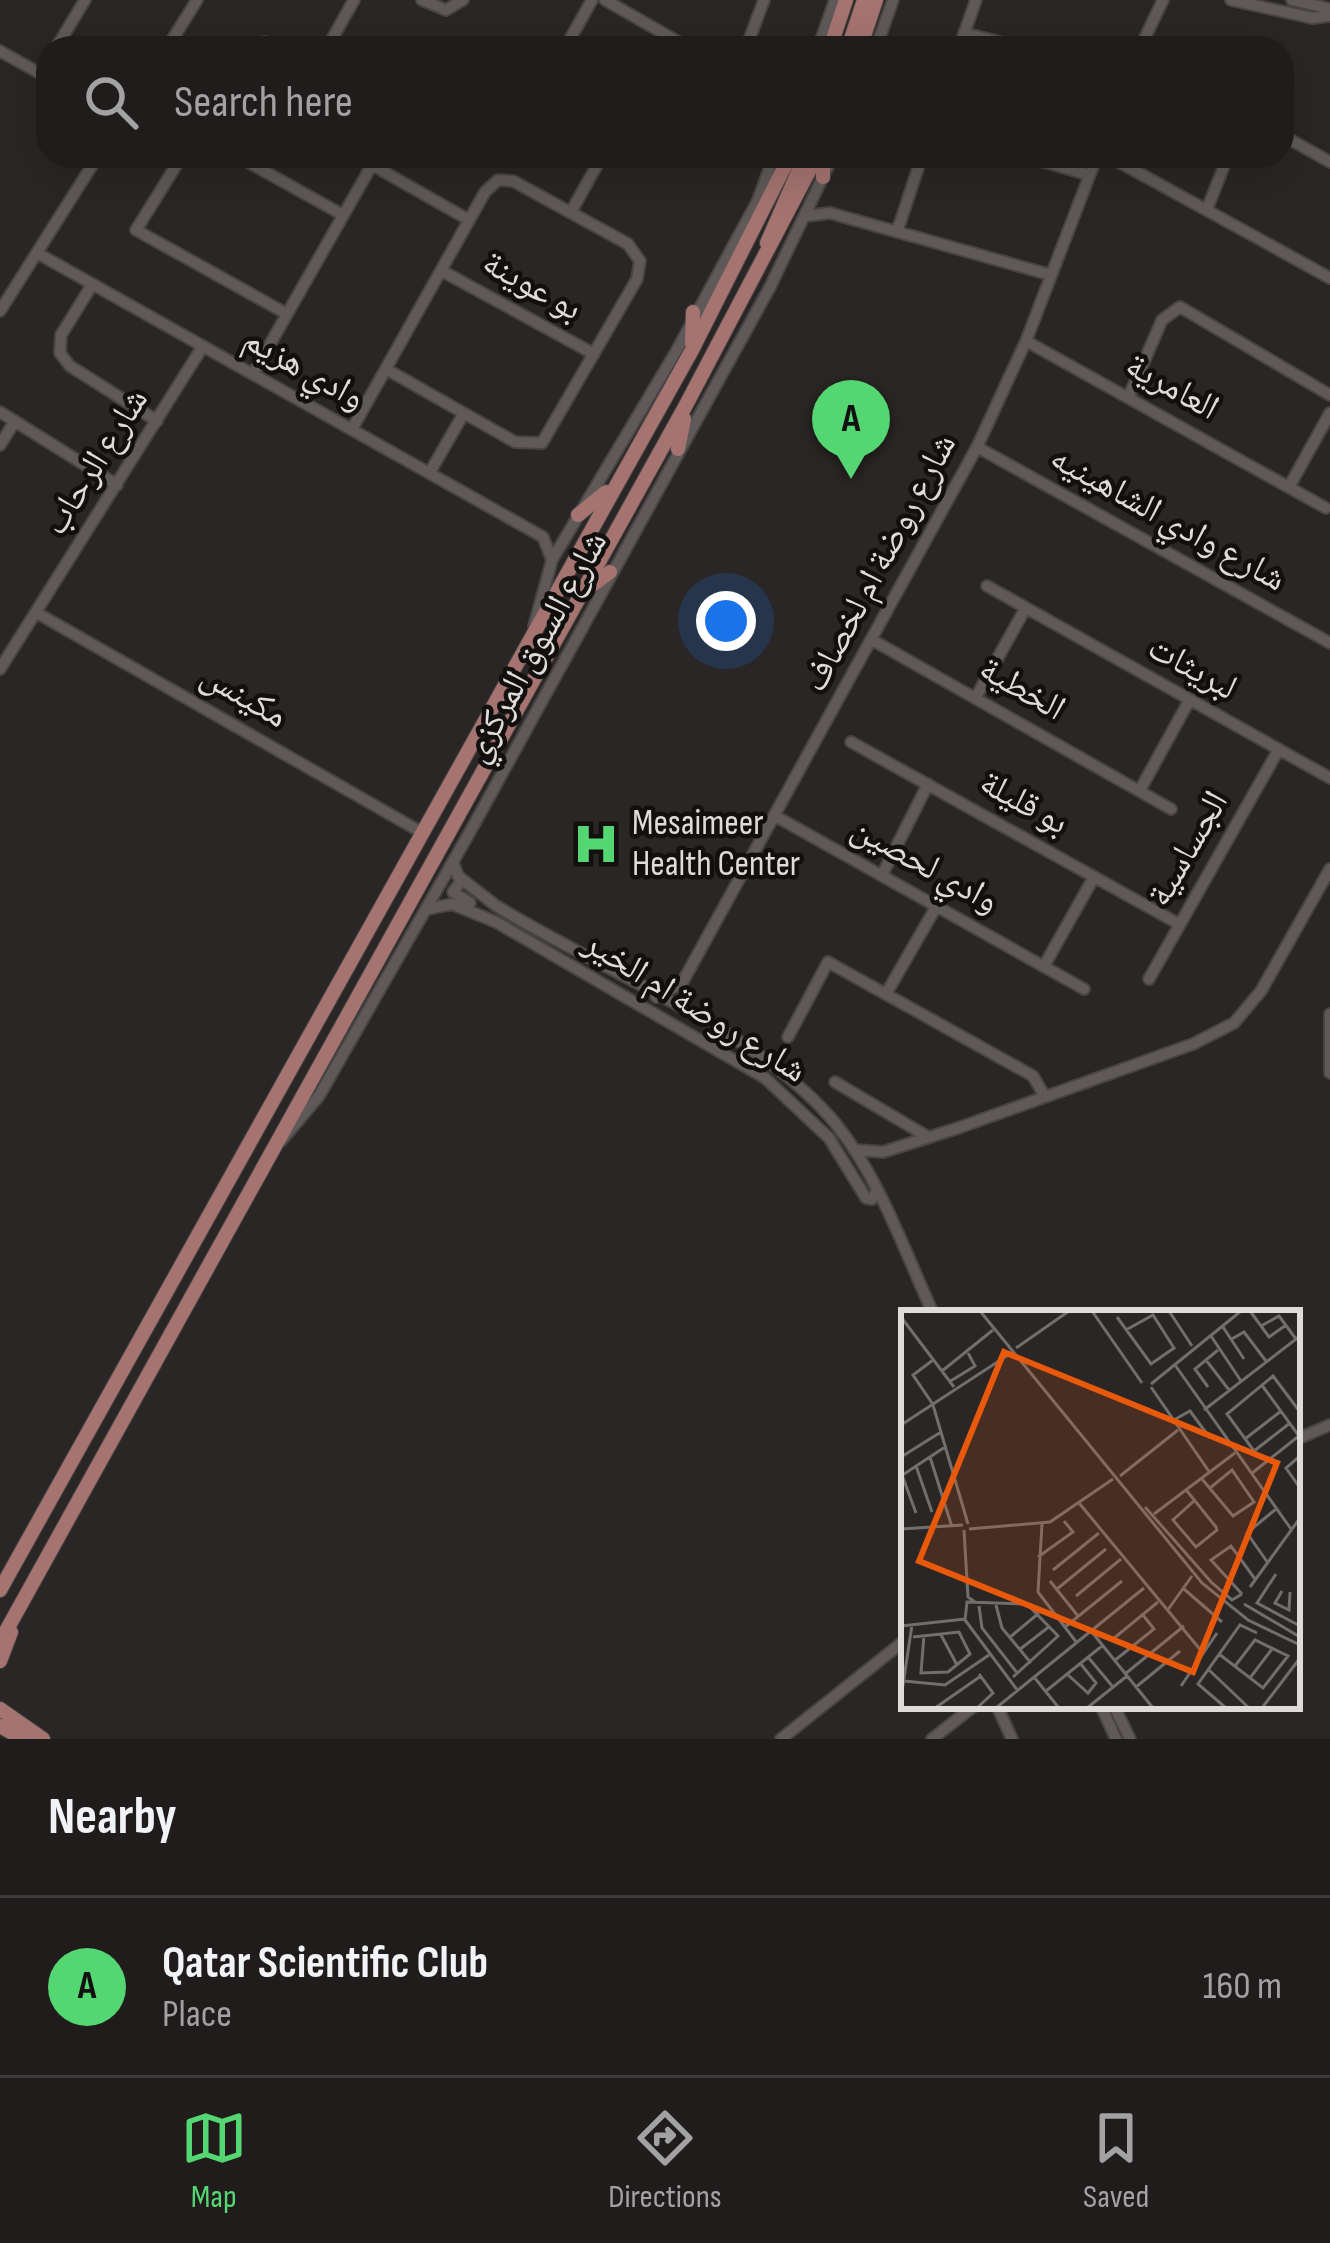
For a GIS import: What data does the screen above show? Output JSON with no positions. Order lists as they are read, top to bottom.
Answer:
{
  "streets": {
    "main road": ["شارع السوق المركزي"],
    "street": [
      "بو عوينة",
      "وادي هزيم",
      "العامرية",
      "شارع الرحاب",
      "شارع وادي الشاهينيه",
      "شارع روضة ام لخصاف",
      "لبريثات",
      "الخطية",
      "مكينس",
      "بو قليلة",
      "الجساسية",
      "وادي لحصين",
      "شارع روضة ام الخير"
    ]
  },
  "crossings": [
    ["وادي هزيم", "شارع الرحاب"],
    ["العامرية", "شارع روضة ام لخصاف"],
    ["شارع الرحاب", "مكينس"],
    ["شارع وادي الشاهينيه", "شارع روضة ام لخصاف"],
    ["شارع روضة ام لخصاف", "الخطية"],
    ["شارع روضة ام لخصاف", "وادي لحصين"],
    ["شارع السوق المركزي", "مكينس"],
    ["شارع السوق المركزي", "شارع روضة ام الخير"],
    ["لبريثات", "الجساسية"],
    ["بو قليلة", "الجساسية"],
    ["بو قليلة", "وادي لحصين"]
  ],
  "places": {
    "hospital": ["Mesaimeer Health Center"]
  },
  "page": {
    "search": "Search here",
    "pins": "A",
    "heading": "Nearby",
    "list": [
      {
        "mark": "A",
        "name": "Qatar Scientific Club",
        "note": "Place",
        "value": "160 m"
      }
    ],
    "nav": ["Map", "Directions", "Saved"]
  }
}
